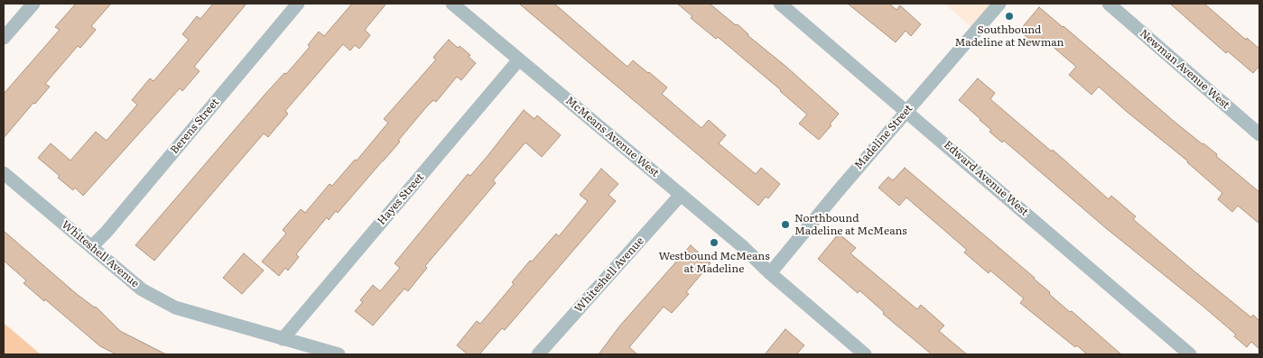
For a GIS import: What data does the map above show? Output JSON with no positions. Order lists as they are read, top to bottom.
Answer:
{
  "streets": {
    "street": [
      "Newman Avenue West",
      "Berens Street",
      "McMeans Avenue West",
      "Madeline Street",
      "Edward Avenue West",
      "Hayes Street",
      "Whiteshell Avenue"
    ]
  },
  "crossings": [
    ["Berens Street", "Whiteshell Avenue"],
    ["McMeans Avenue West", "Madeline Street"],
    ["McMeans Avenue West", "Hayes Street"],
    ["McMeans Avenue West", "Whiteshell Avenue"],
    ["Madeline Street", "Edward Avenue West"],
    ["Hayes Street", "Whiteshell Avenue"]
  ],
  "places": ["Southbound Madeline at Newman", "Northbound Madeline at McMeans", "Westbound McMeans at Madeline"]
}
